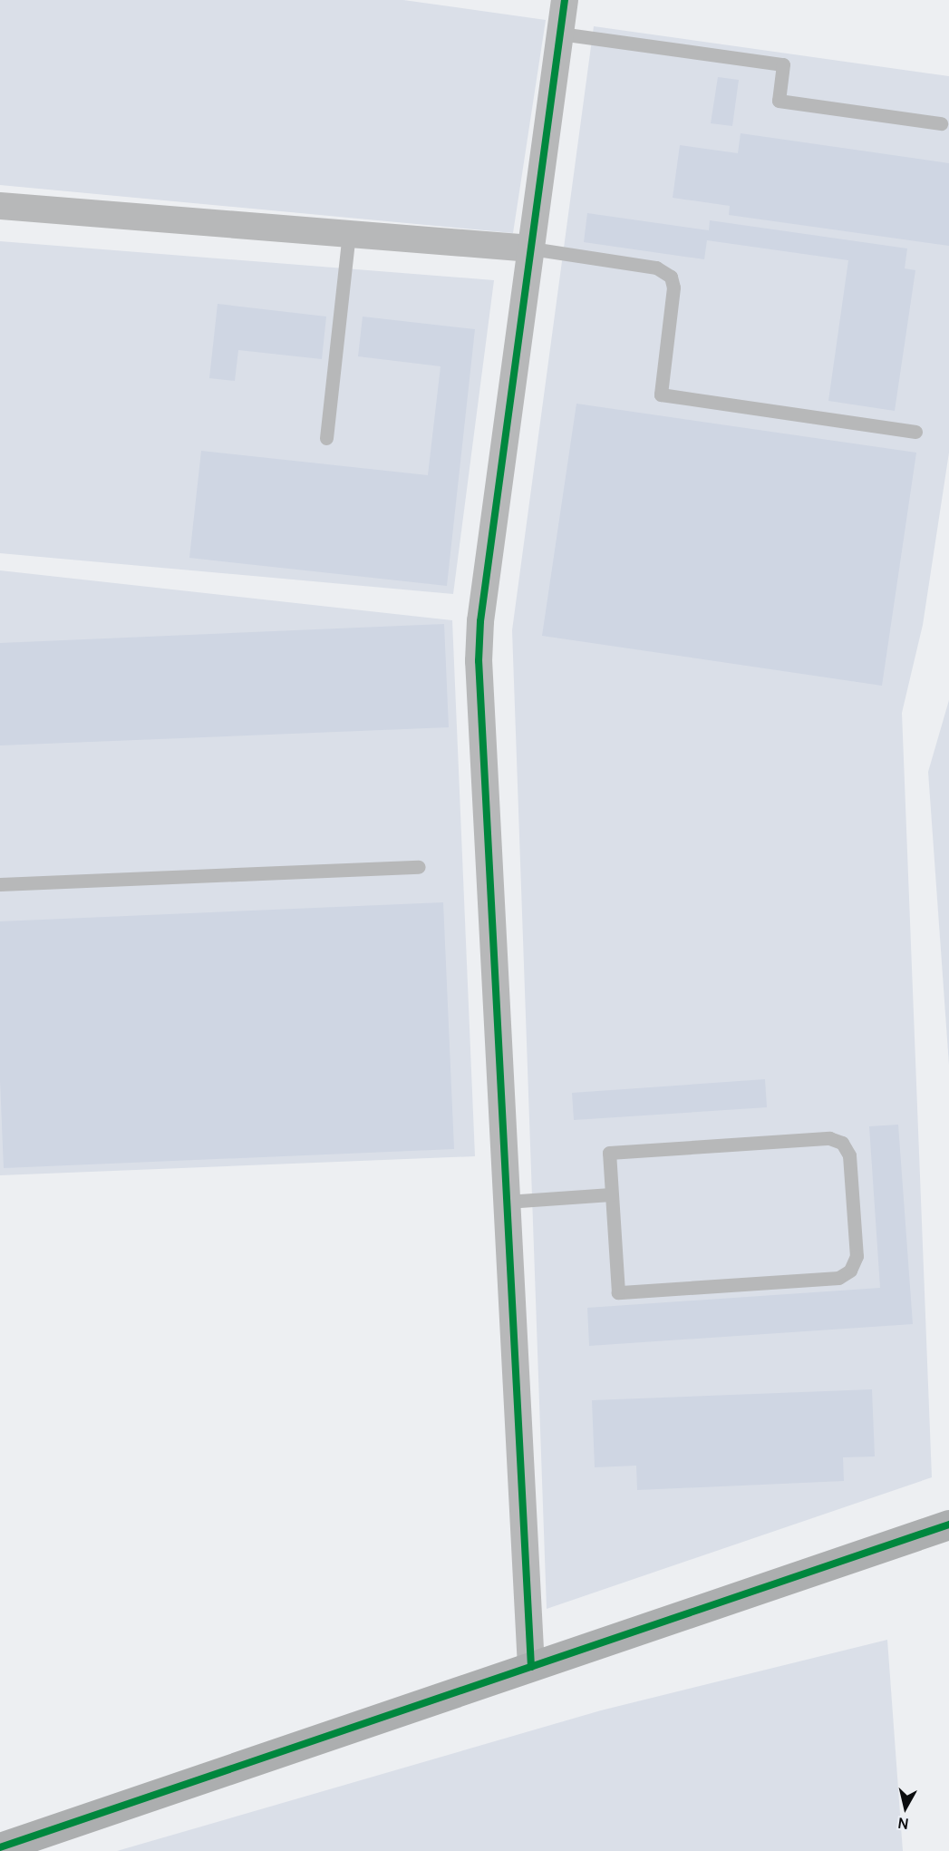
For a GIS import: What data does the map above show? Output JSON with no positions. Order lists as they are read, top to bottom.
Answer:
{
  "north": "bottom"
}
